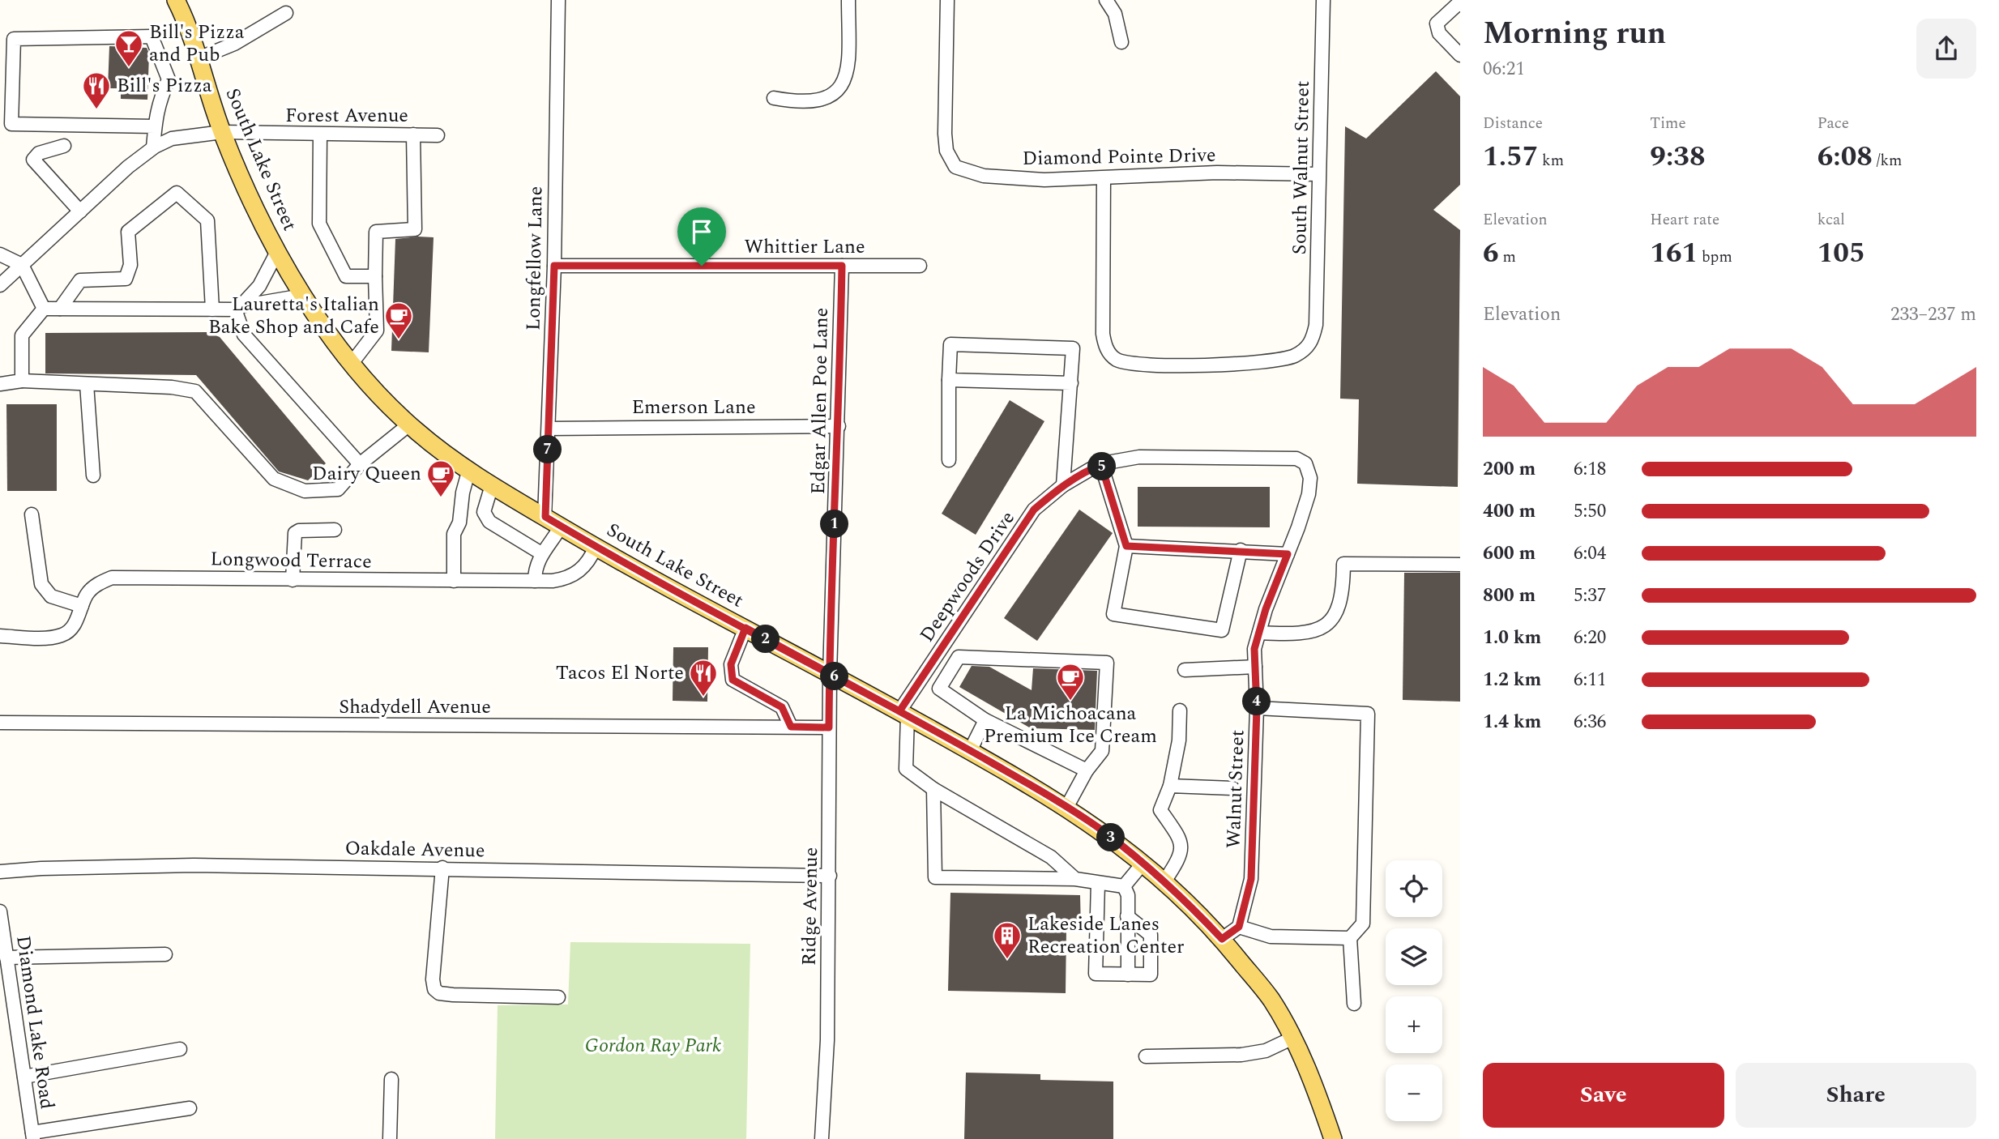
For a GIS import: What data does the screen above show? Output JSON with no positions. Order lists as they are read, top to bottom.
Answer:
{
  "streets": {
    "main road": ["South Lake Street"],
    "street": [
      "Forest Avenue",
      "Diamond Pointe Drive",
      "South Walnut Street",
      "Whittier Lane",
      "Longfellow Lane",
      "Edgar Allen Poe Lane",
      "Emerson Lane",
      "Longwood Terrace",
      "Deepwoods Drive",
      "Shadydell Avenue",
      "Walnut Street",
      "Oakdale Avenue",
      "Ridge Avenue",
      "Diamond Lake Road"
    ]
  },
  "crossings": [
    ["Forest Avenue", "South Lake Street"],
    ["Diamond Pointe Drive", "South Walnut Street"],
    ["South Lake Street", "Longfellow Lane"],
    ["South Lake Street", "Edgar Allen Poe Lane"],
    ["South Lake Street", "Longwood Terrace"],
    ["South Lake Street", "Deepwoods Drive"],
    ["South Lake Street", "Ridge Avenue"],
    ["Whittier Lane", "Longfellow Lane"],
    ["Whittier Lane", "Edgar Allen Poe Lane"],
    ["Longfellow Lane", "Emerson Lane"],
    ["Edgar Allen Poe Lane", "Emerson Lane"],
    ["Edgar Allen Poe Lane", "Ridge Avenue"],
    ["Deepwoods Drive", "Walnut Street"],
    ["Shadydell Avenue", "Ridge Avenue"],
    ["Oakdale Avenue", "Ridge Avenue"]
  ],
  "parks": ["Gordon Ray Park"],
  "places": {
    "bar": ["Bill's Pizza and Pub"],
    "restaurant": ["Bill's Pizza", "Tacos El Norte"],
    "cafe": ["Lauretta's Italian Bake Shop and Cafe", "Dairy Queen", "La Michoacana Premium Ice Cream"],
    "building": ["Lakeside Lanes Recreation Center"]
  },
  "page": {
    "heading": ["Morning run", "06:21"],
    "stats": [
      ["Distance", "1.57 km"],
      ["Time", "9:38"],
      ["Pace", "6:08 /km"],
      ["Elevation", "6 m"],
      ["Heart rate", "161 bpm"],
      ["kcal", "105"]
    ],
    "chart": ["Elevation", "233–237 m"],
    "pins": [
      "7",
      "5",
      "1",
      "2",
      "6",
      "4",
      "3"
    ],
    "list": [
      {
        "name": "200 m",
        "note": "6:18"
      },
      {
        "name": "400 m",
        "note": "5:50"
      },
      {
        "name": "600 m",
        "note": "6:04"
      },
      {
        "name": "800 m",
        "note": "5:37"
      },
      {
        "name": "1.0 km",
        "note": "6:20"
      },
      {
        "name": "1.2 km",
        "note": "6:11"
      },
      {
        "name": "1.4 km",
        "note": "6:36"
      }
    ],
    "map_buttons": ["+", "−"],
    "buttons": ["Save", "Share"]
  }
}
